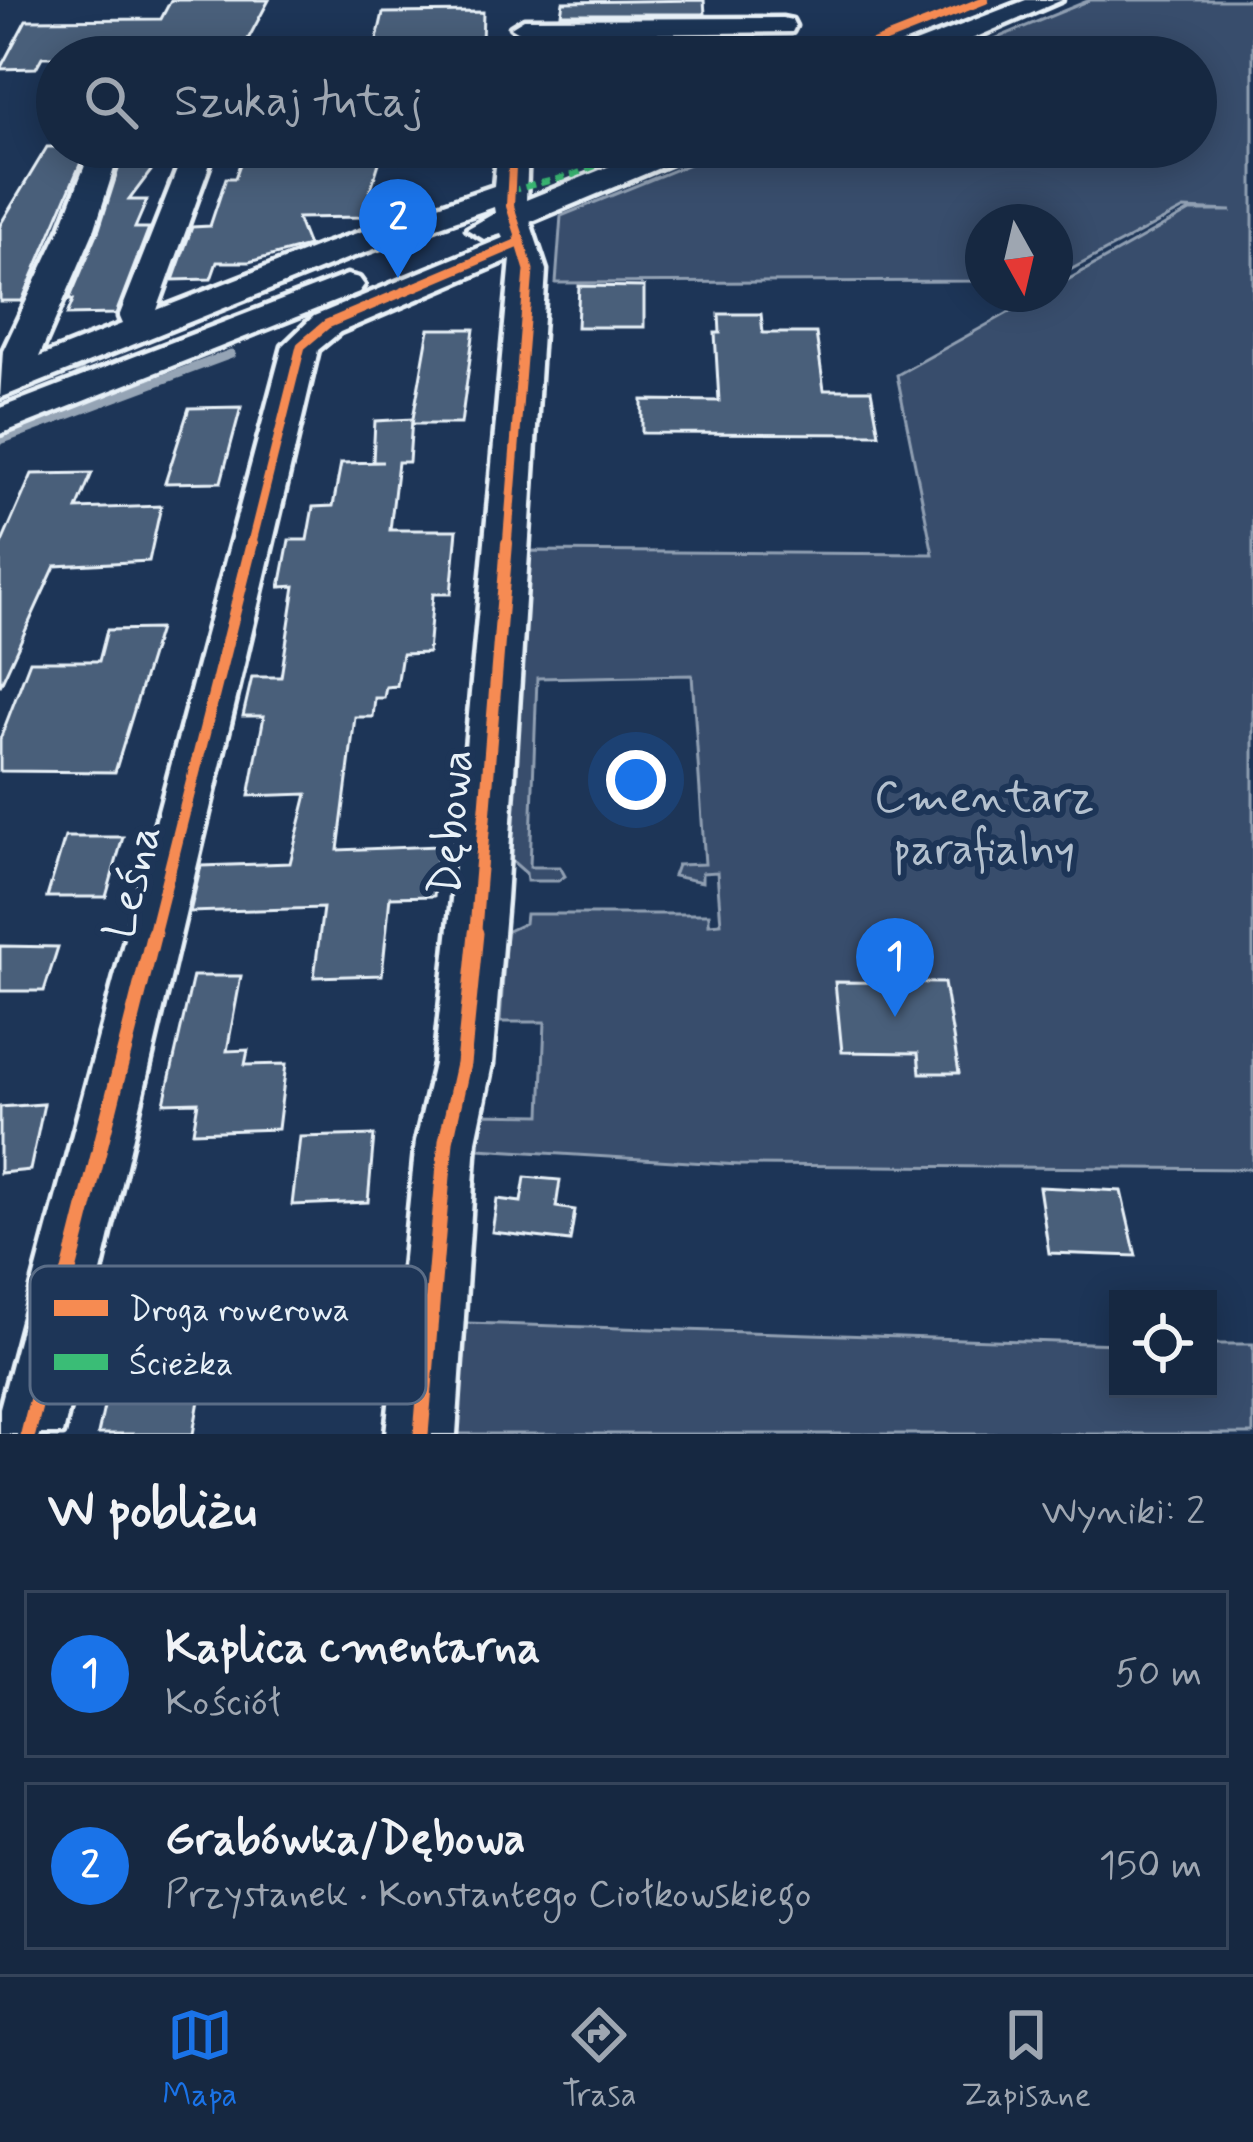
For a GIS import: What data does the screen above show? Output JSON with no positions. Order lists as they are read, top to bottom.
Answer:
{
  "streets": {
    "street": ["Dębowa", "Leśna"]
  },
  "crossings": [
    ["Dębowa", "Leśna"]
  ],
  "parks": ["Cmentarz parafialny"],
  "legend": ["Droga rowerowa", "Ścieżka"],
  "north": "bottom",
  "page": {
    "search": "Szukaj tutaj",
    "pins": ["2", "1"],
    "heading": ["W pobliżu", "Wyniki: 2"],
    "list": [
      {
        "mark": "1",
        "name": "Kaplica cmentarna",
        "note": "Kościół",
        "value": "50 m"
      },
      {
        "mark": "2",
        "name": "Grabówka/Dębowa",
        "note": "Przystanek · Konstantego Ciołkowskiego",
        "value": "150 m"
      }
    ],
    "nav": ["Mapa", "Trasa", "Zapisane"]
  }
}
